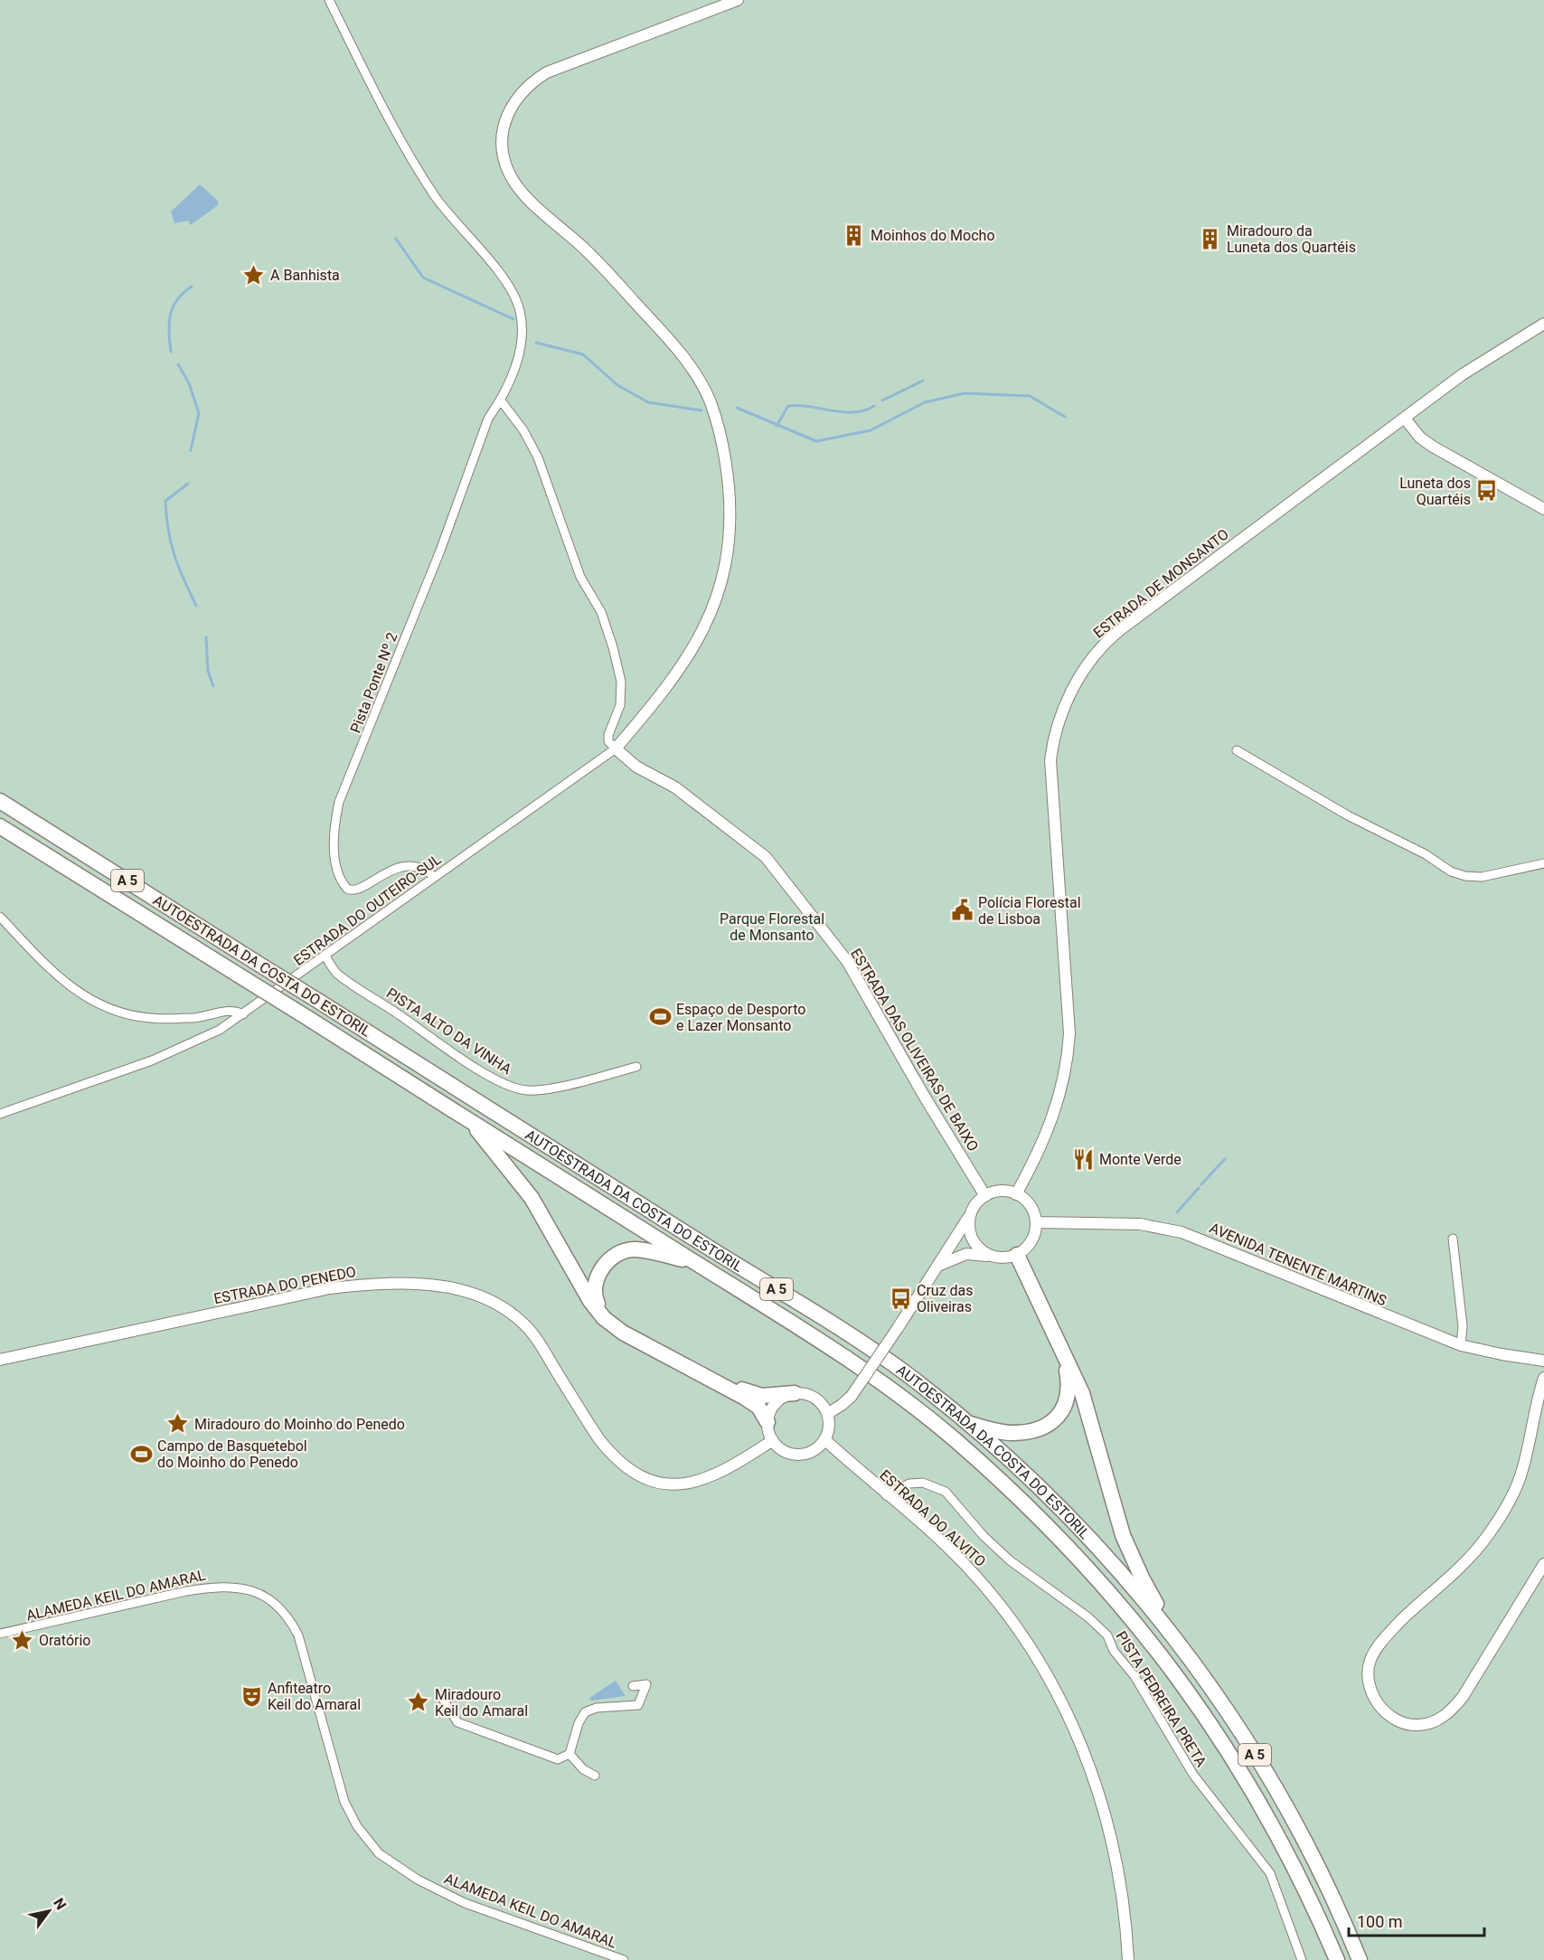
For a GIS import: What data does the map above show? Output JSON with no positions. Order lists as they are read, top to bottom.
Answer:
{
  "streets": {
    "highway": ["A 5", "AUTOESTRADA DA COSTA DO ESTORIL"],
    "street": [
      "ESTRADA DE MONSANTO",
      "Pista Ponte Nº 2",
      "ESTRADA DO OUTEIRO-SUL",
      "PISTA ALTO DA VINHA",
      "ESTRADA DAS OLIVEIRAS DE BAIXO",
      "AVENIDA TENENTE MARTINS",
      "ESTRADA DO PENEDO",
      "ESTRADA DO ALVITO",
      "ALAMEDA KEIL DO AMARAL",
      "PISTA PEDREIRA PRETA"
    ]
  },
  "crossings": [
    ["ESTRADA DE MONSANTO", "ESTRADA DAS OLIVEIRAS DE BAIXO"],
    ["ESTRADA DE MONSANTO", "AVENIDA TENENTE MARTINS"],
    ["Pista Ponte Nº 2", "ESTRADA DO OUTEIRO-SUL"],
    ["ESTRADA DO OUTEIRO-SUL", "PISTA ALTO DA VINHA"],
    ["ESTRADA DO OUTEIRO-SUL", "ESTRADA DAS OLIVEIRAS DE BAIXO"],
    ["ESTRADA DAS OLIVEIRAS DE BAIXO", "AVENIDA TENENTE MARTINS"],
    ["ESTRADA DO PENEDO", "ESTRADA DO ALVITO"],
    ["ESTRADA DO ALVITO", "PISTA PEDREIRA PRETA"]
  ],
  "parks": ["Parque Florestal de Monsanto"],
  "places": {
    "building": ["Moinhos do Mocho", "Miradouro da Luneta dos Quartéis"],
    "place": [
      "A Banhista",
      "Miradouro do Moinho do Penedo",
      "Oratório",
      "Miradouro Keil do Amaral"
    ],
    "bus stop": ["Luneta dos Quartéis", "Cruz das Oliveiras"],
    "public building": ["Polícia Florestal de Lisboa"],
    "sports": ["Espaço de Desporto e Lazer Monsanto", "Campo de Basquetebol do Moinho do Penedo"],
    "restaurant": ["Monte Verde"],
    "theatre": ["Anfiteatro Keil do Amaral"]
  },
  "scale_bar": "100 m",
  "north": "top right"
}
